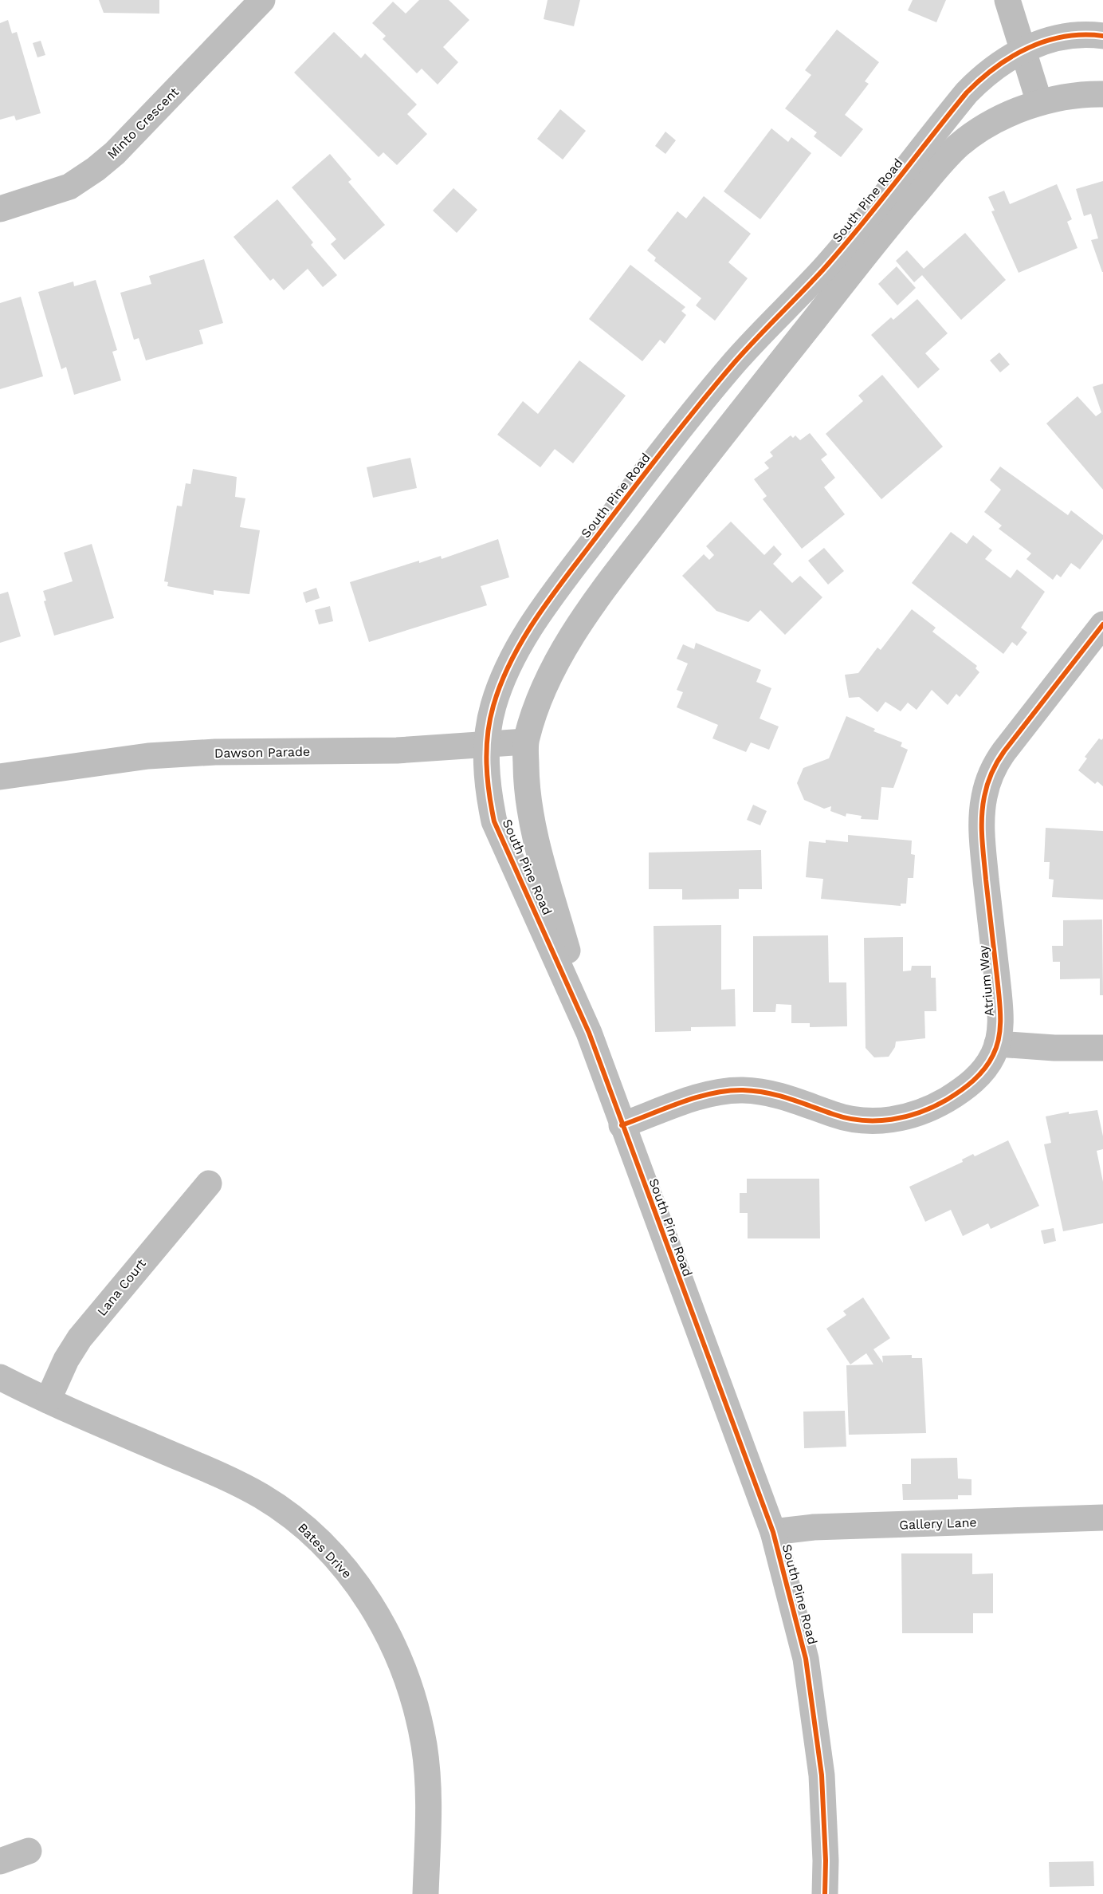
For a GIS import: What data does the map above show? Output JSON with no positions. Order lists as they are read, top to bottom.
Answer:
{
  "streets": {
    "street": [
      "Minto Crescent",
      "South Pine Road",
      "Dawson Parade",
      "Atrium Way",
      "Lana Court",
      "Gallery Lane",
      "Bates Drive"
    ]
  },
  "crossings": [
    ["South Pine Road", "Dawson Parade"],
    ["South Pine Road", "Atrium Way"],
    ["South Pine Road", "Gallery Lane"],
    ["Lana Court", "Bates Drive"]
  ]
}
